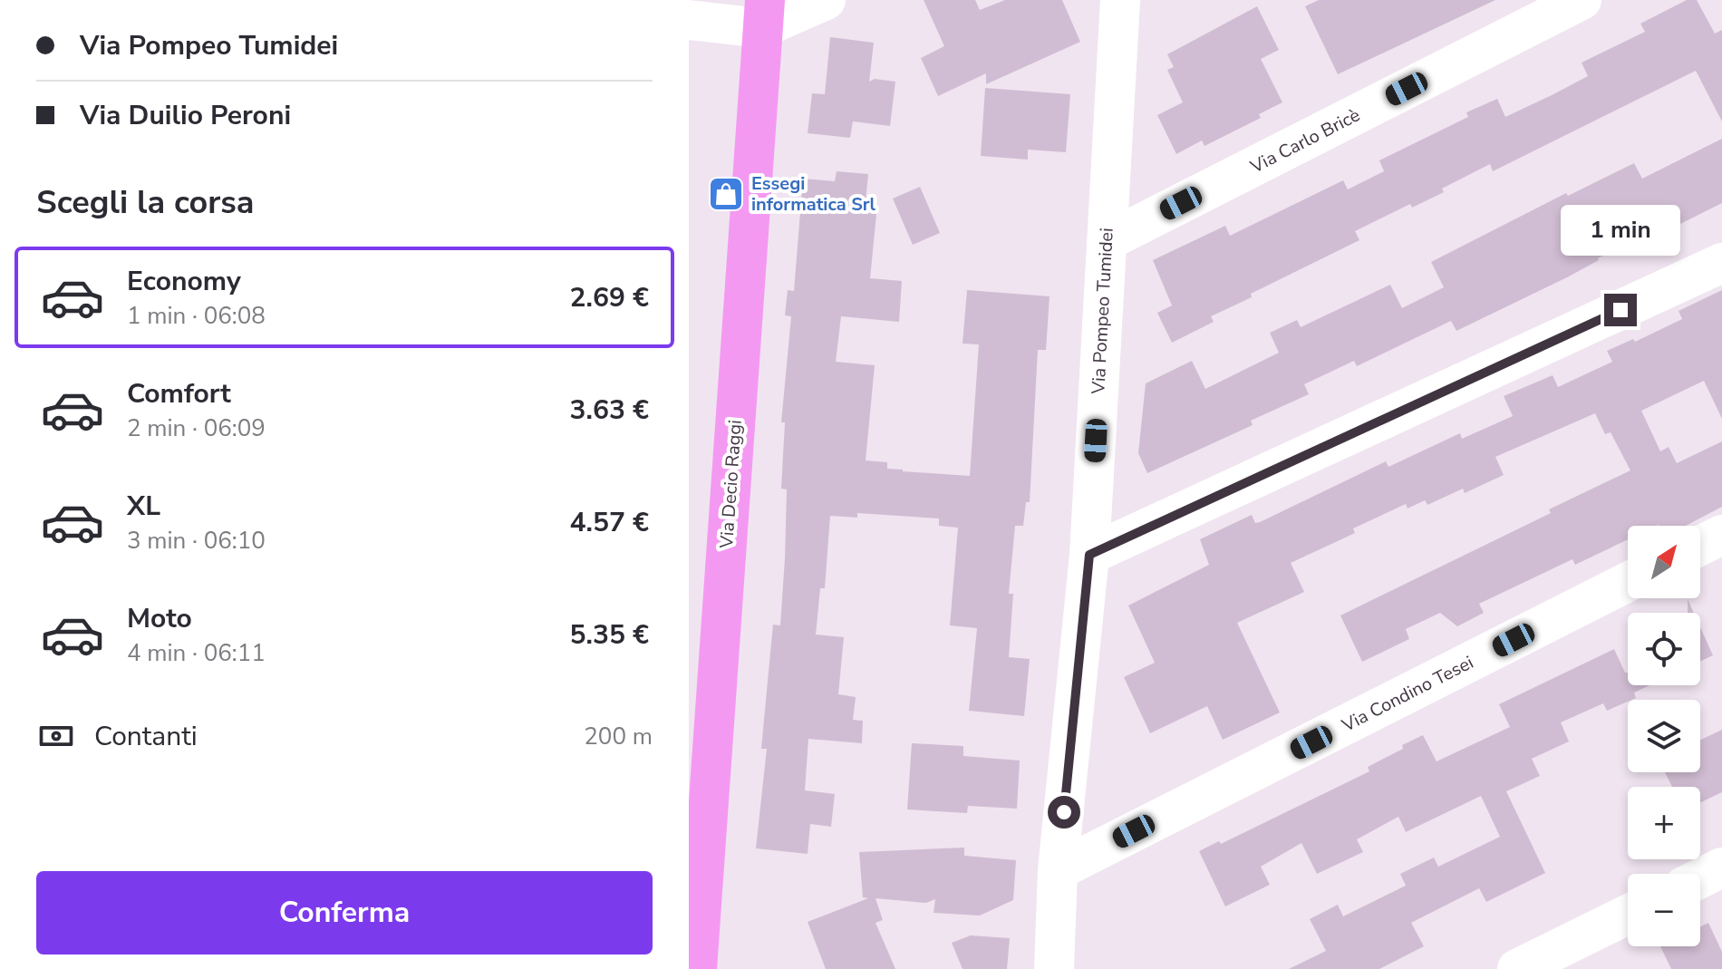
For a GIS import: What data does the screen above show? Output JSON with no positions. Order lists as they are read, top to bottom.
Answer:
{
  "streets": {
    "main road": ["Via Decio Raggi"],
    "street": ["Via Carlo Bricè", "Via Pompeo Tumidei", "Via Condino Tesei"]
  },
  "crossings": [
    ["Via Carlo Bricè", "Via Pompeo Tumidei"],
    ["Via Pompeo Tumidei", "Via Condino Tesei"]
  ],
  "places": {
    "shop": ["Essegi informatica Srl"]
  },
  "north": "top right",
  "page": {
    "banner": ["Via Pompeo Tumidei", "Via Duilio Peroni"],
    "heading": "Scegli la corsa",
    "bubble": "1 min",
    "list": [
      {
        "name": "Economy",
        "note": "1 min · 06:08",
        "value": "2.69 €"
      },
      {
        "name": "Comfort",
        "note": "2 min · 06:09",
        "value": "3.63 €"
      },
      {
        "name": "XL",
        "note": "3 min · 06:10",
        "value": "4.57 €"
      },
      {
        "name": "Moto",
        "note": "4 min · 06:11",
        "value": "5.35 €"
      }
    ],
    "map_buttons": ["+", "−"],
    "pay": ["Contanti", "200 m"],
    "buttons": "Conferma"
  }
}
